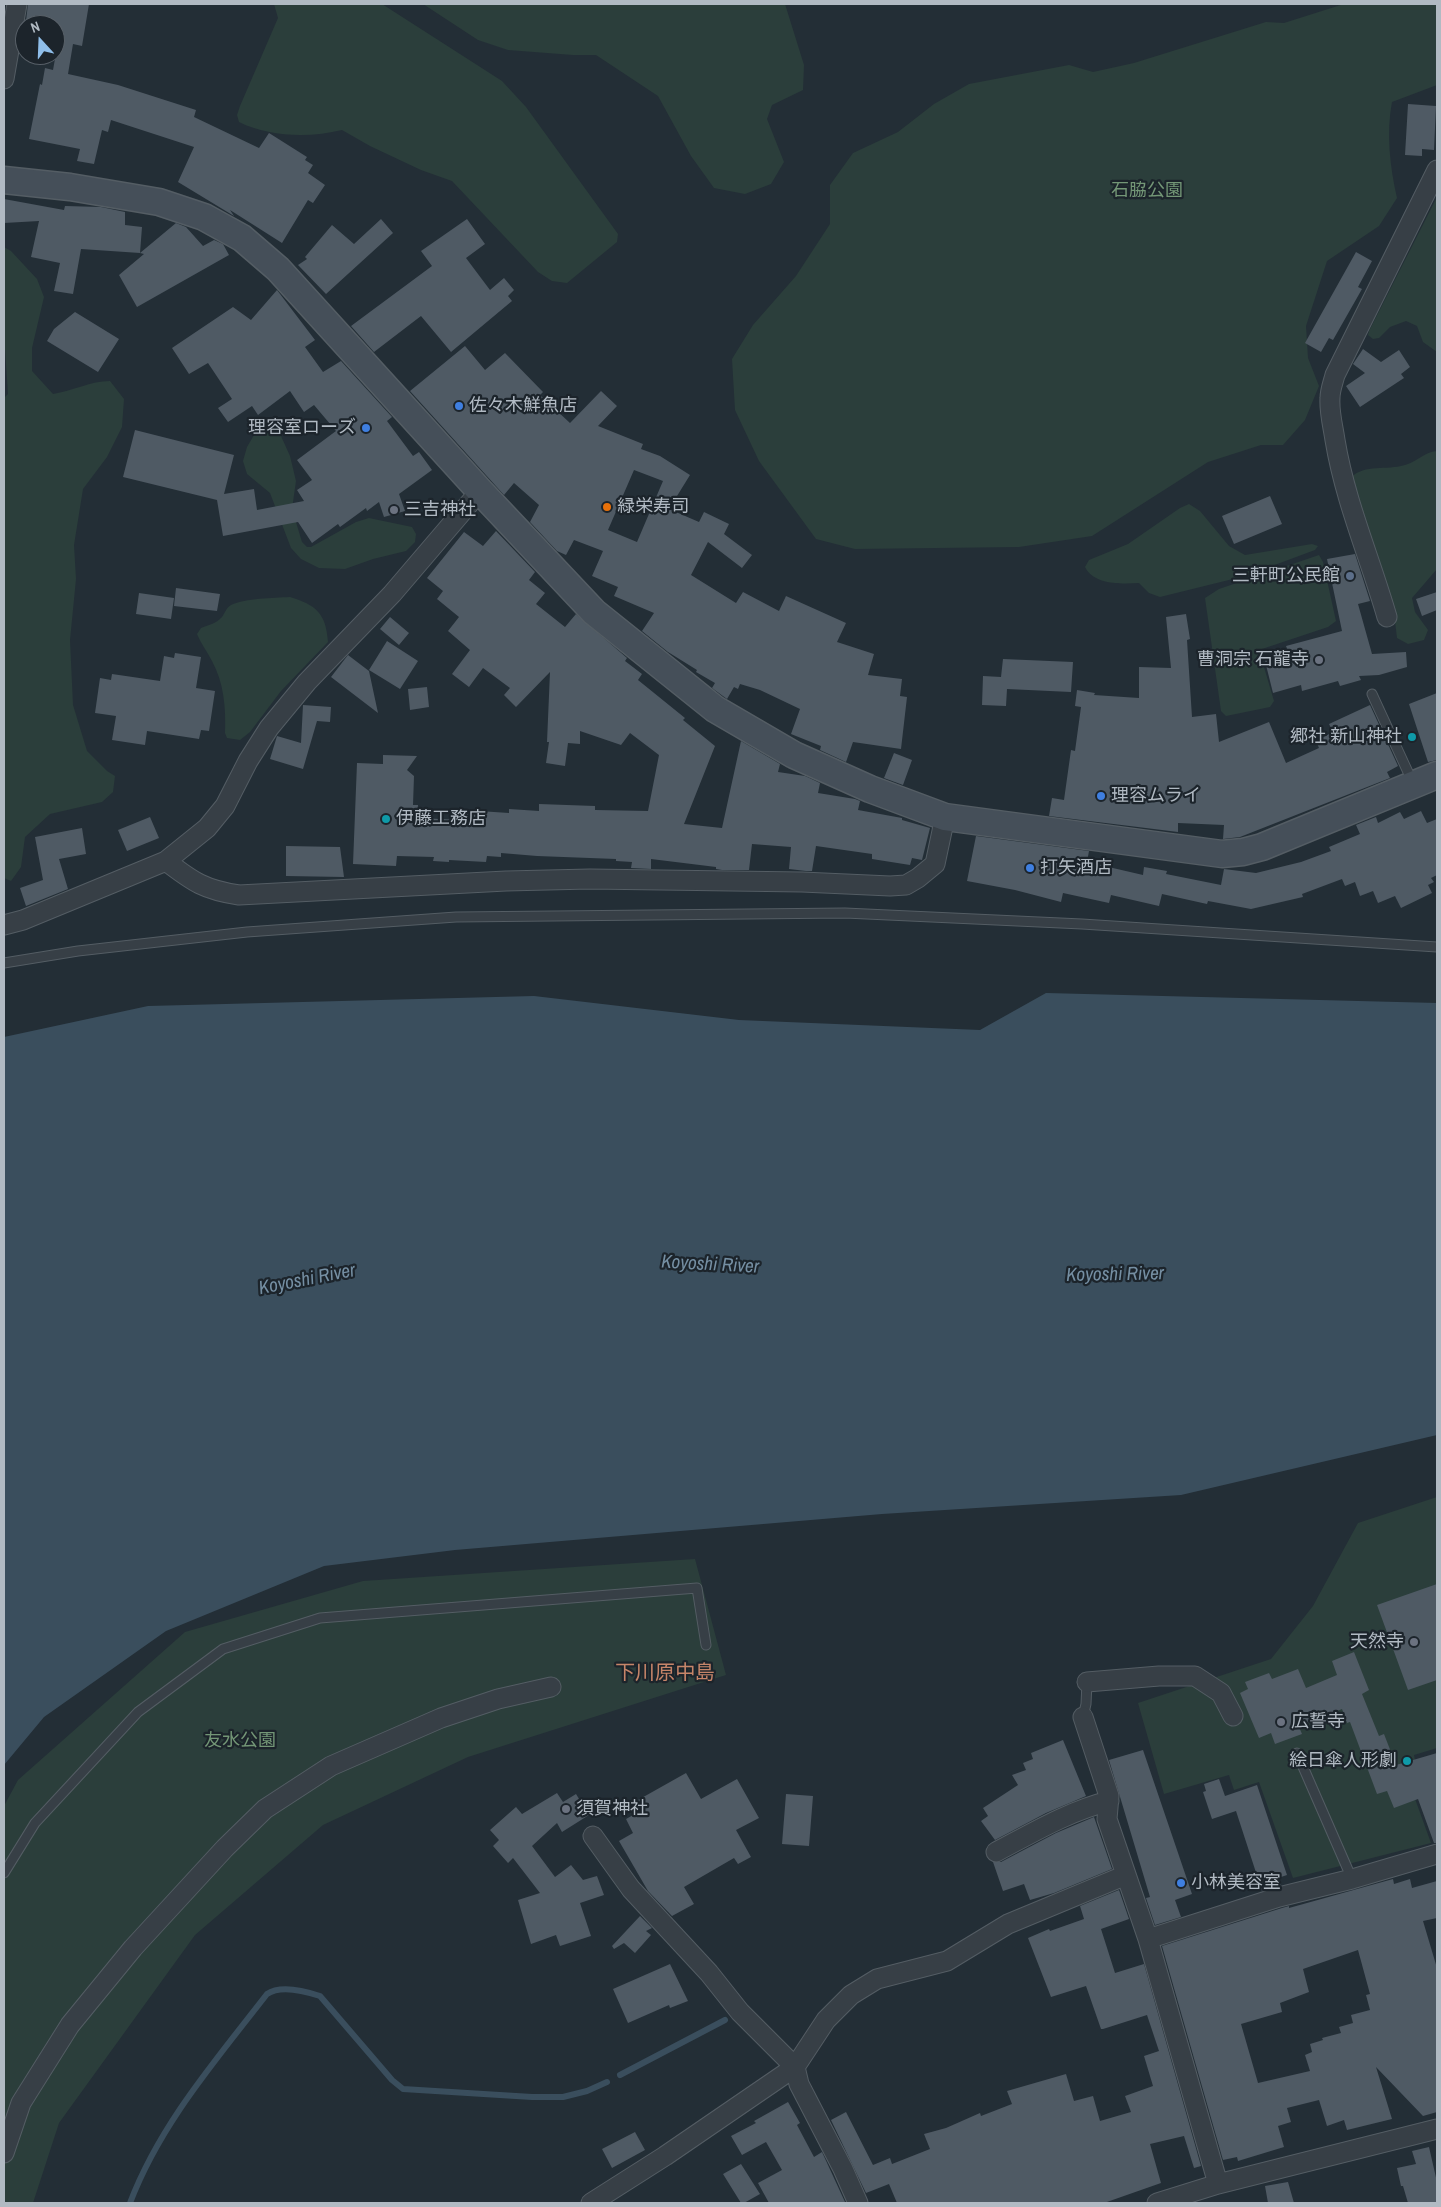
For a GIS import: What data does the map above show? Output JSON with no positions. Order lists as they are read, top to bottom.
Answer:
{
  "districts": ["下川原中島"],
  "water": ["Koyoshi River"],
  "parks": ["石脇公園", "友水公園"],
  "places": [
    "佐々木鮮魚店",
    "理容室ローズ",
    "緑栄寿司",
    "三吉神社",
    "三軒町公民館",
    "曹洞宗 石龍寺",
    "郷社 新山神社",
    "理容ムライ",
    "伊藤工務店",
    "打矢酒店",
    "天然寺",
    "広誓寺",
    "絵日傘人形劇",
    "須賀神社",
    "小林美容室"
  ],
  "north": "top"
}
